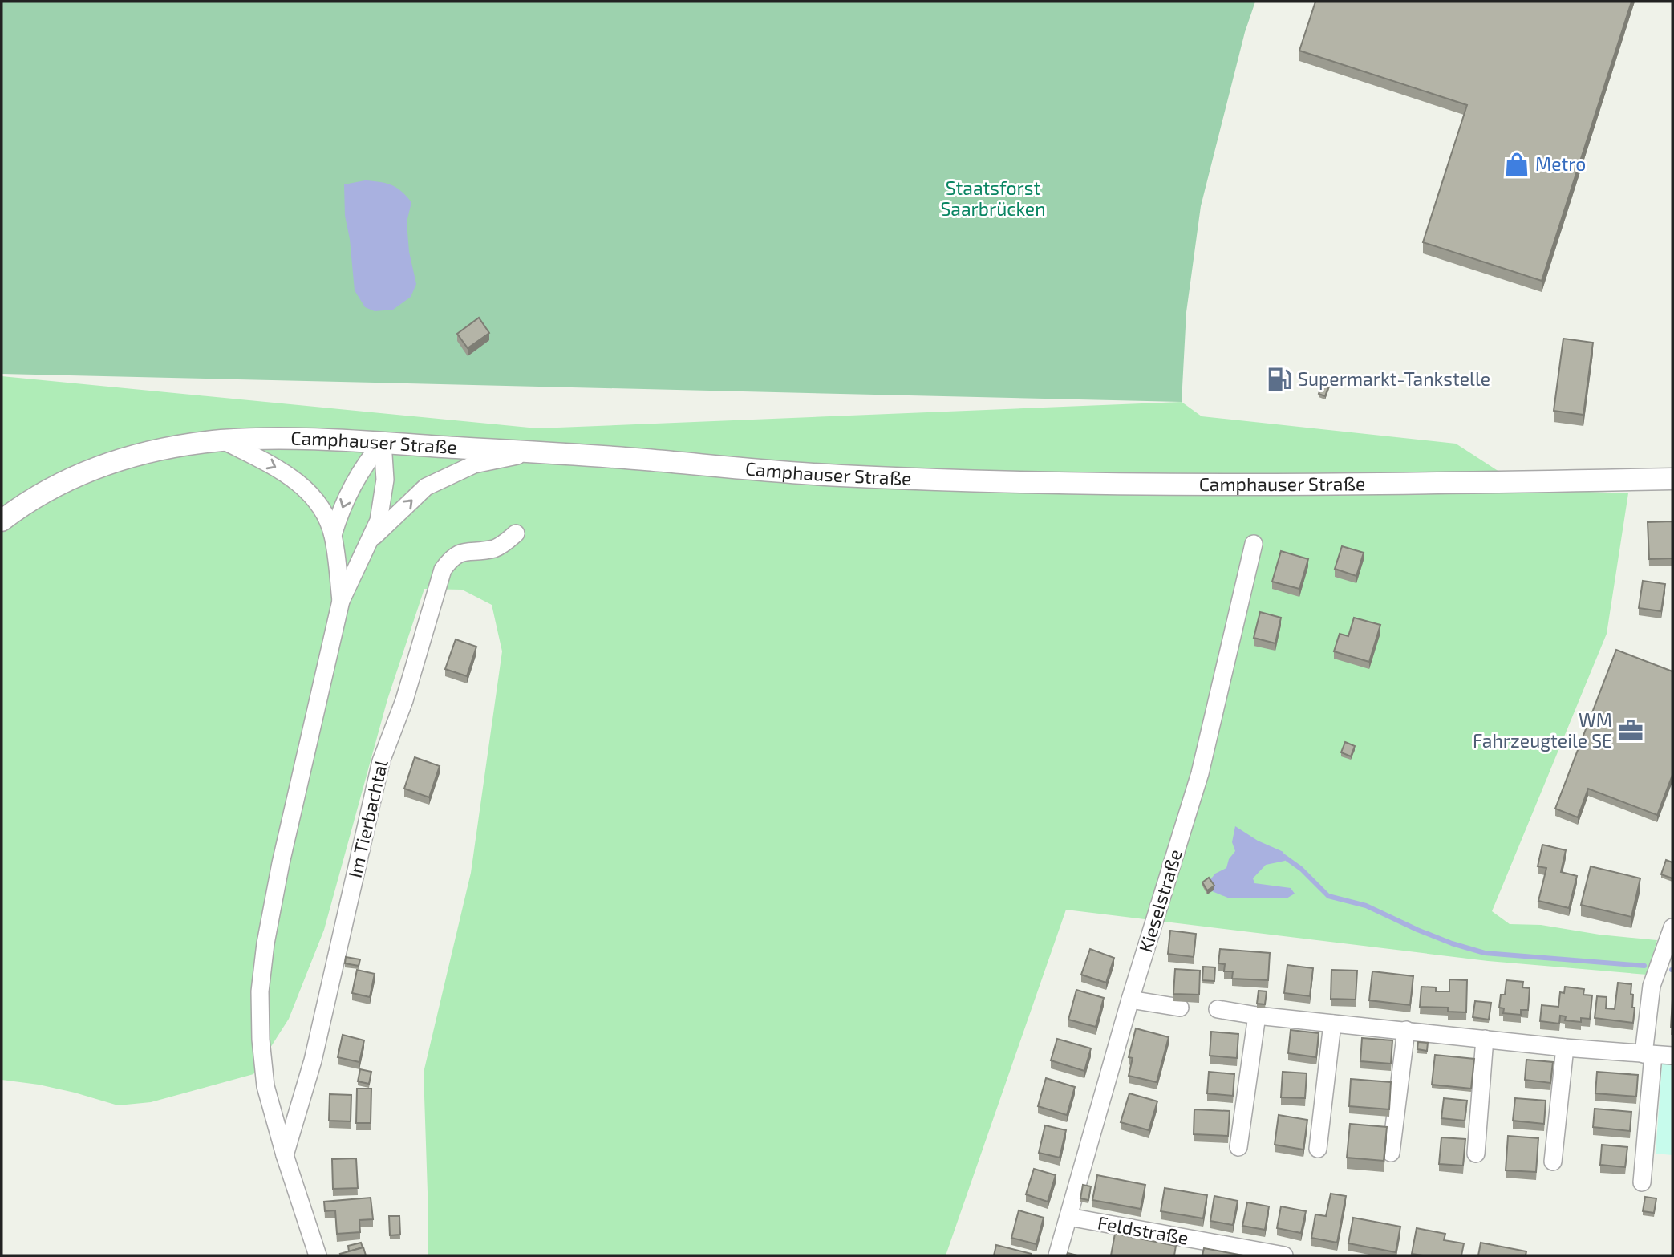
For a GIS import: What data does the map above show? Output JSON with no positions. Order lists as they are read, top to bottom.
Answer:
{
  "streets": {
    "street": [
      "Camphauser Straße",
      "Im Tierbachtal",
      "Kieselstraße",
      "Feldstraße"
    ]
  },
  "crossings": [
    ["Kieselstraße", "Feldstraße"]
  ],
  "parks": ["Staatsforst Saarbrücken"],
  "places": {
    "shop": ["Metro"],
    "fuel station": ["Supermarkt-Tankstelle"],
    "office": ["WM Fahrzeugteile SE"]
  }
}
